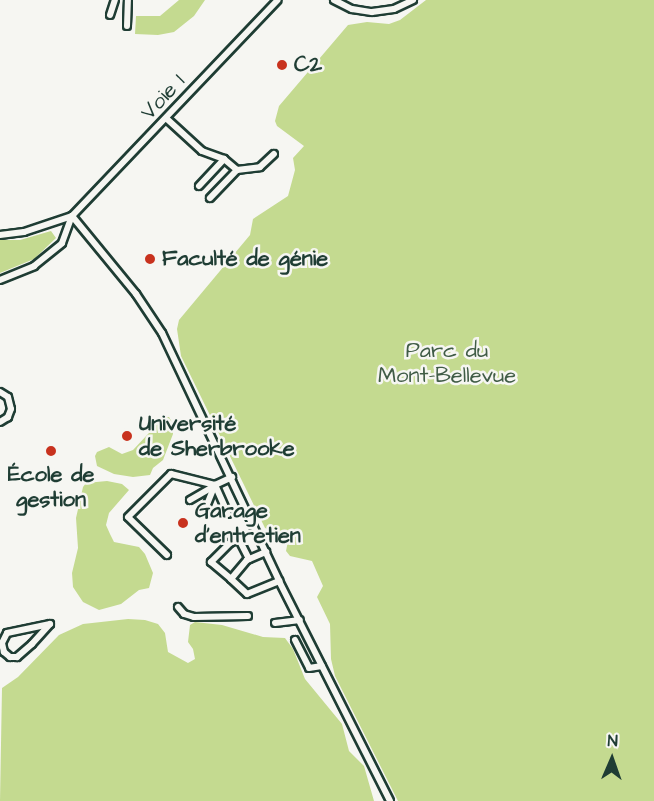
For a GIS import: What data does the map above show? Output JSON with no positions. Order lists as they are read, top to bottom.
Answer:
{
  "streets": {
    "lane": ["Voie 1"]
  },
  "parks": ["Parc du Mont-Bellevue"],
  "places": [
    "C2",
    "Faculté de génie",
    "Université de Sherbrooke",
    "École de gestion",
    "Garage d'entretien"
  ],
  "north": "top"
}
